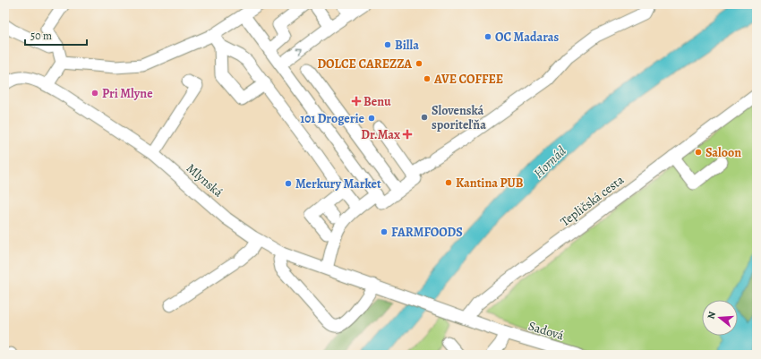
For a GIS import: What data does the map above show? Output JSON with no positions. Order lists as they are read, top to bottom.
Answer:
{
  "streets": {
    "street": ["Mlynská", "Tepličská cesta", "Sadová"]
  },
  "crossings": [
    ["Mlynská", "Tepličská cesta"],
    ["Mlynská", "Sadová"],
    ["Tepličská cesta", "Sadová"]
  ],
  "water": ["Hornád"],
  "places": {
    "other": [
      "OC Madaras",
      "Billa",
      "DOLCE CAREZZA",
      "AVE COFFEE",
      "Pri Mlyne",
      "Slovenská sporiteľňa",
      "101 Drogerie",
      "Saloon",
      "Kantina PUB",
      "Merkury Market",
      "FARMFOODS"
    ],
    "health": ["Benu", "Dr.Max"]
  },
  "scale_bar": "50 m",
  "north": "left"
}
